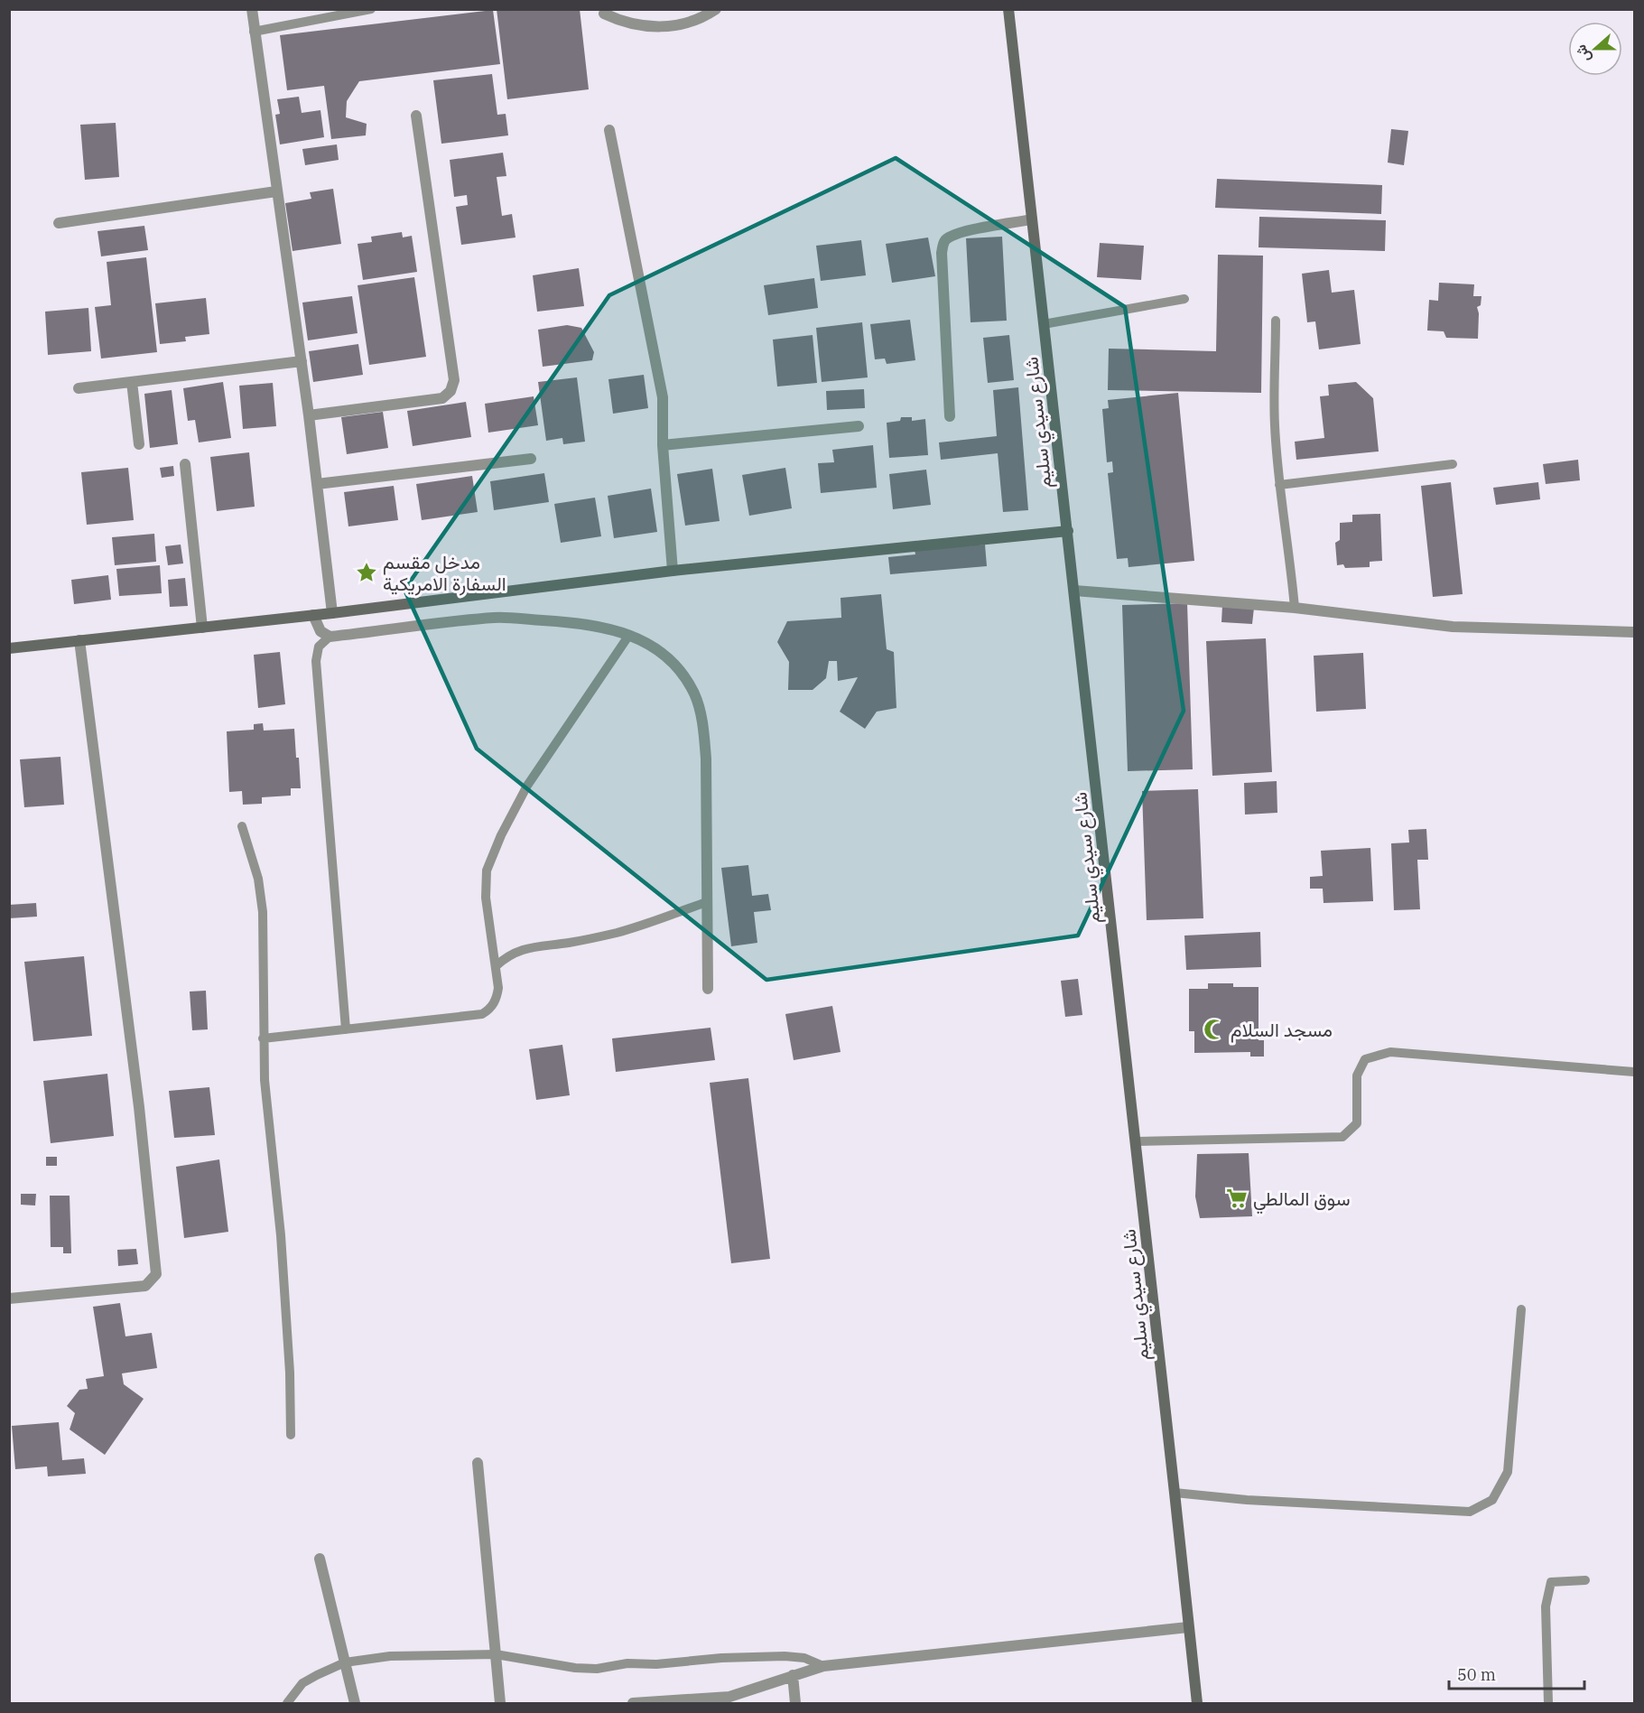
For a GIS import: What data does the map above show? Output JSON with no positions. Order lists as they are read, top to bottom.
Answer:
{
  "streets": {
    "main road": ["شارع سيدي سليم"]
  },
  "places": {
    "place": ["مدخل مقسم السفارة الامريكية"],
    "mosque": ["مسجد السلام"],
    "supermarket": ["سوق المالطي"]
  },
  "scale_bar": "50 m",
  "north": "left"
}
